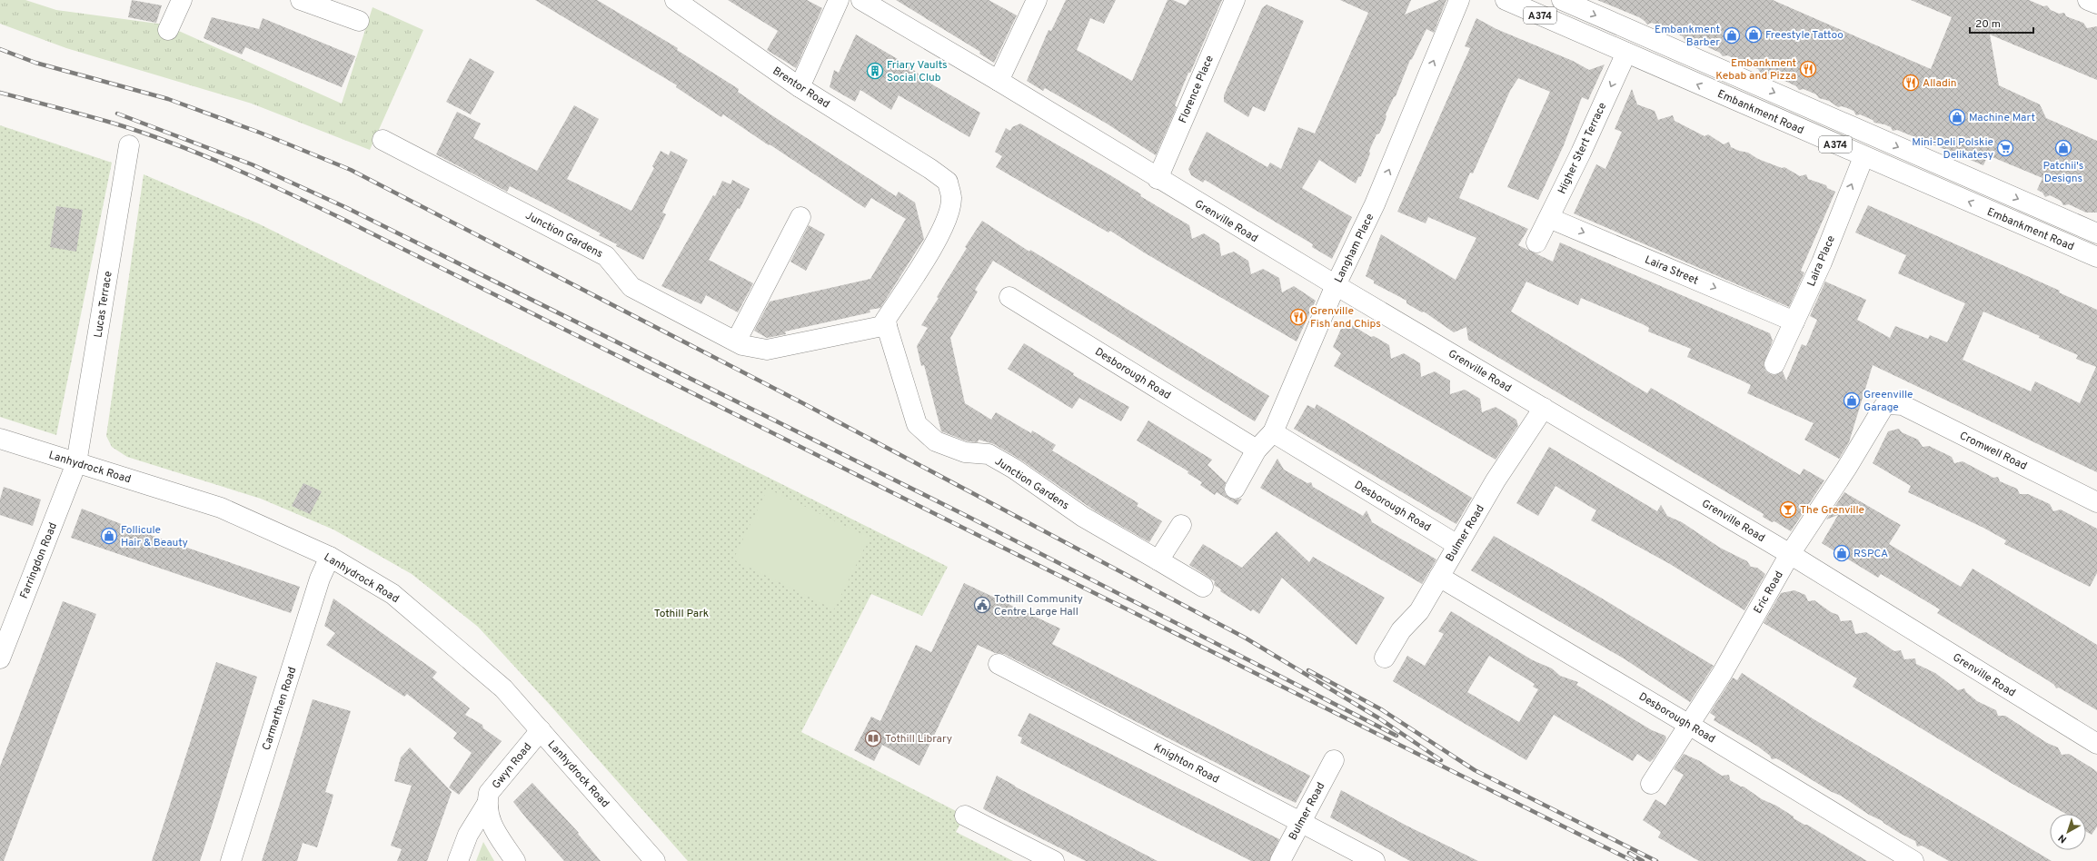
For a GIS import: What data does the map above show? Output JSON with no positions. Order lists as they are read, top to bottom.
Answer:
{
  "streets": {
    "street": [
      "A374",
      "Brentor Road",
      "Florence Place",
      "Embankment Road",
      "Higher Stert Terrace",
      "Grenville Road",
      "Junction Gardens",
      "Langham Place",
      "Laira Place",
      "Laira Street",
      "Lucas Terrace",
      "Desborough Road",
      "Cromwell Road",
      "Lanhydrock Road",
      "Bulmer Road",
      "Farringdon Road",
      "Eric Road",
      "Carmarthen Road",
      "Knighton Road",
      "Gwyn Road"
    ]
  },
  "crossings": [
    ["Brentor Road", "Junction Gardens"],
    ["Florence Place", "Grenville Road"],
    ["Embankment Road", "Higher Stert Terrace"],
    ["Embankment Road", "Laira Place"],
    ["Higher Stert Terrace", "Laira Street"],
    ["Grenville Road", "Langham Place"],
    ["Grenville Road", "Bulmer Road"],
    ["Grenville Road", "Eric Road"],
    ["Langham Place", "Desborough Road"],
    ["Laira Place", "Laira Street"],
    ["Lucas Terrace", "Lanhydrock Road"],
    ["Lucas Terrace", "Farringdon Road"],
    ["Desborough Road", "Bulmer Road"],
    ["Desborough Road", "Eric Road"],
    ["Cromwell Road", "Eric Road"],
    ["Lanhydrock Road", "Farringdon Road"],
    ["Lanhydrock Road", "Carmarthen Road"],
    ["Lanhydrock Road", "Gwyn Road"],
    ["Bulmer Road", "Knighton Road"]
  ],
  "one_way": [
    "Higher Stert Terrace",
    "Langham Place",
    "Laira Place",
    "Laira Street"
  ],
  "parks": ["Tothill Park"],
  "places": {
    "shop": [
      "Freestyle Tattoo",
      "Embankment Barber",
      "Machine Mart",
      "Patchii's Designs",
      "Greenville Garage",
      "Follicule Hair & Beauty",
      "RSPCA"
    ],
    "restaurant": ["Embankment Kebab and Pizza", "Alladin", "Grenville Fish and Chips"],
    "building": ["Friary Vaults Social Club"],
    "supermarket": ["Mini-Deli Polskie Delikatesy"],
    "bar": ["The Grenville"],
    "public building": ["Tothill Community Centre Large Hall"],
    "library": ["Tothill Library"]
  },
  "scale_bar": "20 m",
  "north": "bottom left"
}
